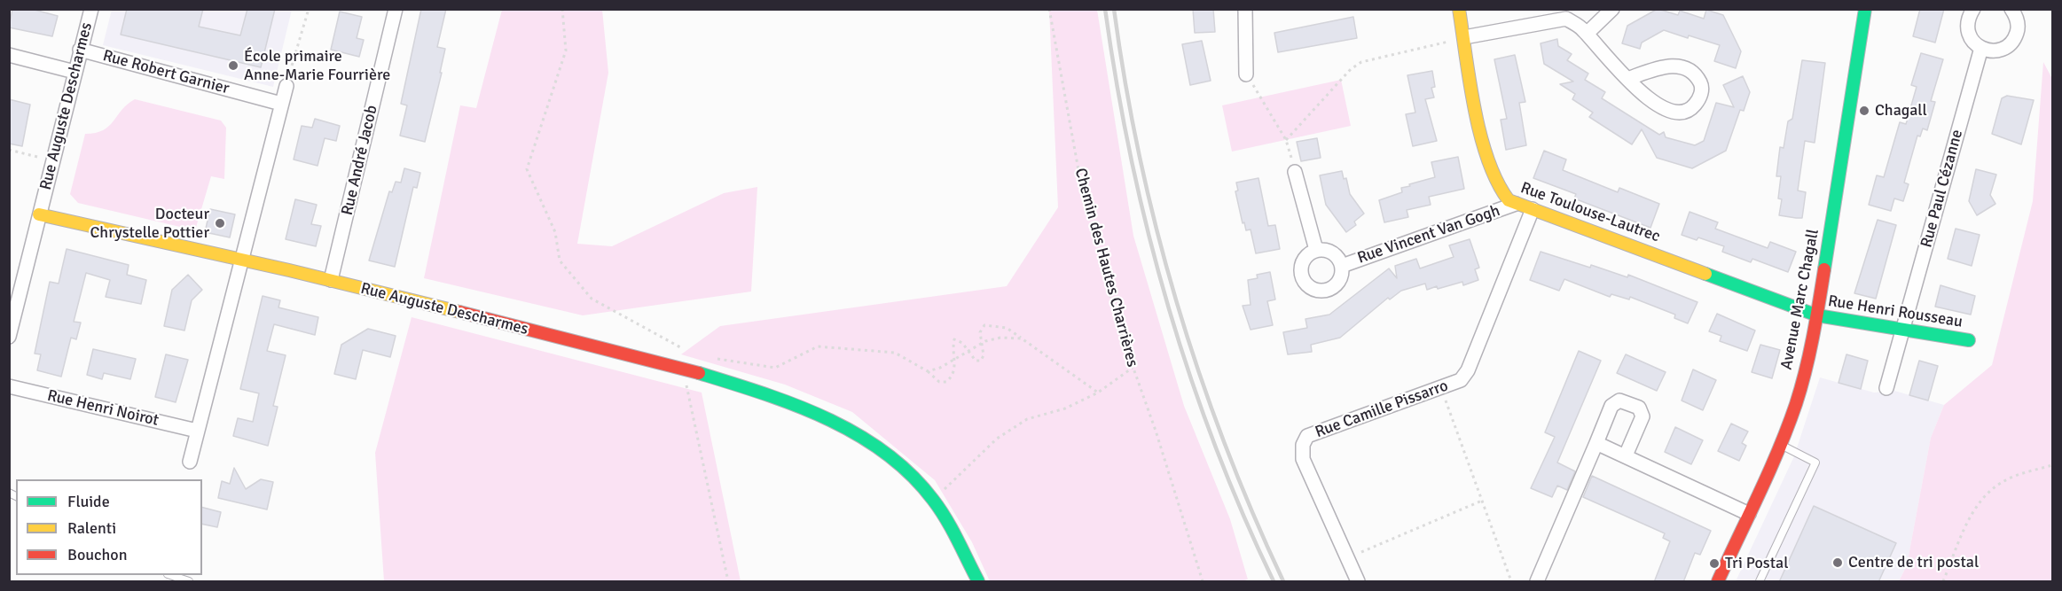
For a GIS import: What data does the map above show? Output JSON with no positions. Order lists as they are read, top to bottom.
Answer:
{
  "streets": {
    "street": [
      "Rue Robert Garnier",
      "Rue Auguste Descharmes",
      "Rue André Jacob",
      "Rue Paul Cézanne",
      "Rue Toulouse-Lautrec",
      "Rue Vincent Van Gogh",
      "Avenue Marc Chagall",
      "Rue Henri Rousseau",
      "Rue Henri Noirot",
      "Rue Camille Pissarro"
    ],
    "path": ["Chemin des Hautes Charrières"]
  },
  "crossings": [
    ["Rue Robert Garnier", "Rue Auguste Descharmes"],
    ["Rue Auguste Descharmes", "Rue André Jacob"],
    ["Rue Paul Cézanne", "Rue Henri Rousseau"],
    ["Rue Toulouse-Lautrec", "Rue Vincent Van Gogh"],
    ["Rue Toulouse-Lautrec", "Avenue Marc Chagall"],
    ["Rue Toulouse-Lautrec", "Rue Henri Rousseau"],
    ["Rue Toulouse-Lautrec", "Rue Camille Pissarro"],
    ["Avenue Marc Chagall", "Rue Henri Rousseau"]
  ],
  "places": [
    "École primaire Anne-Marie Fourrière",
    "Chagall",
    "Docteur Chrystelle Pottier",
    "Centre de tri postal",
    "Tri Postal"
  ],
  "legend": ["Fluide", "Ralenti", "Bouchon"]
}
